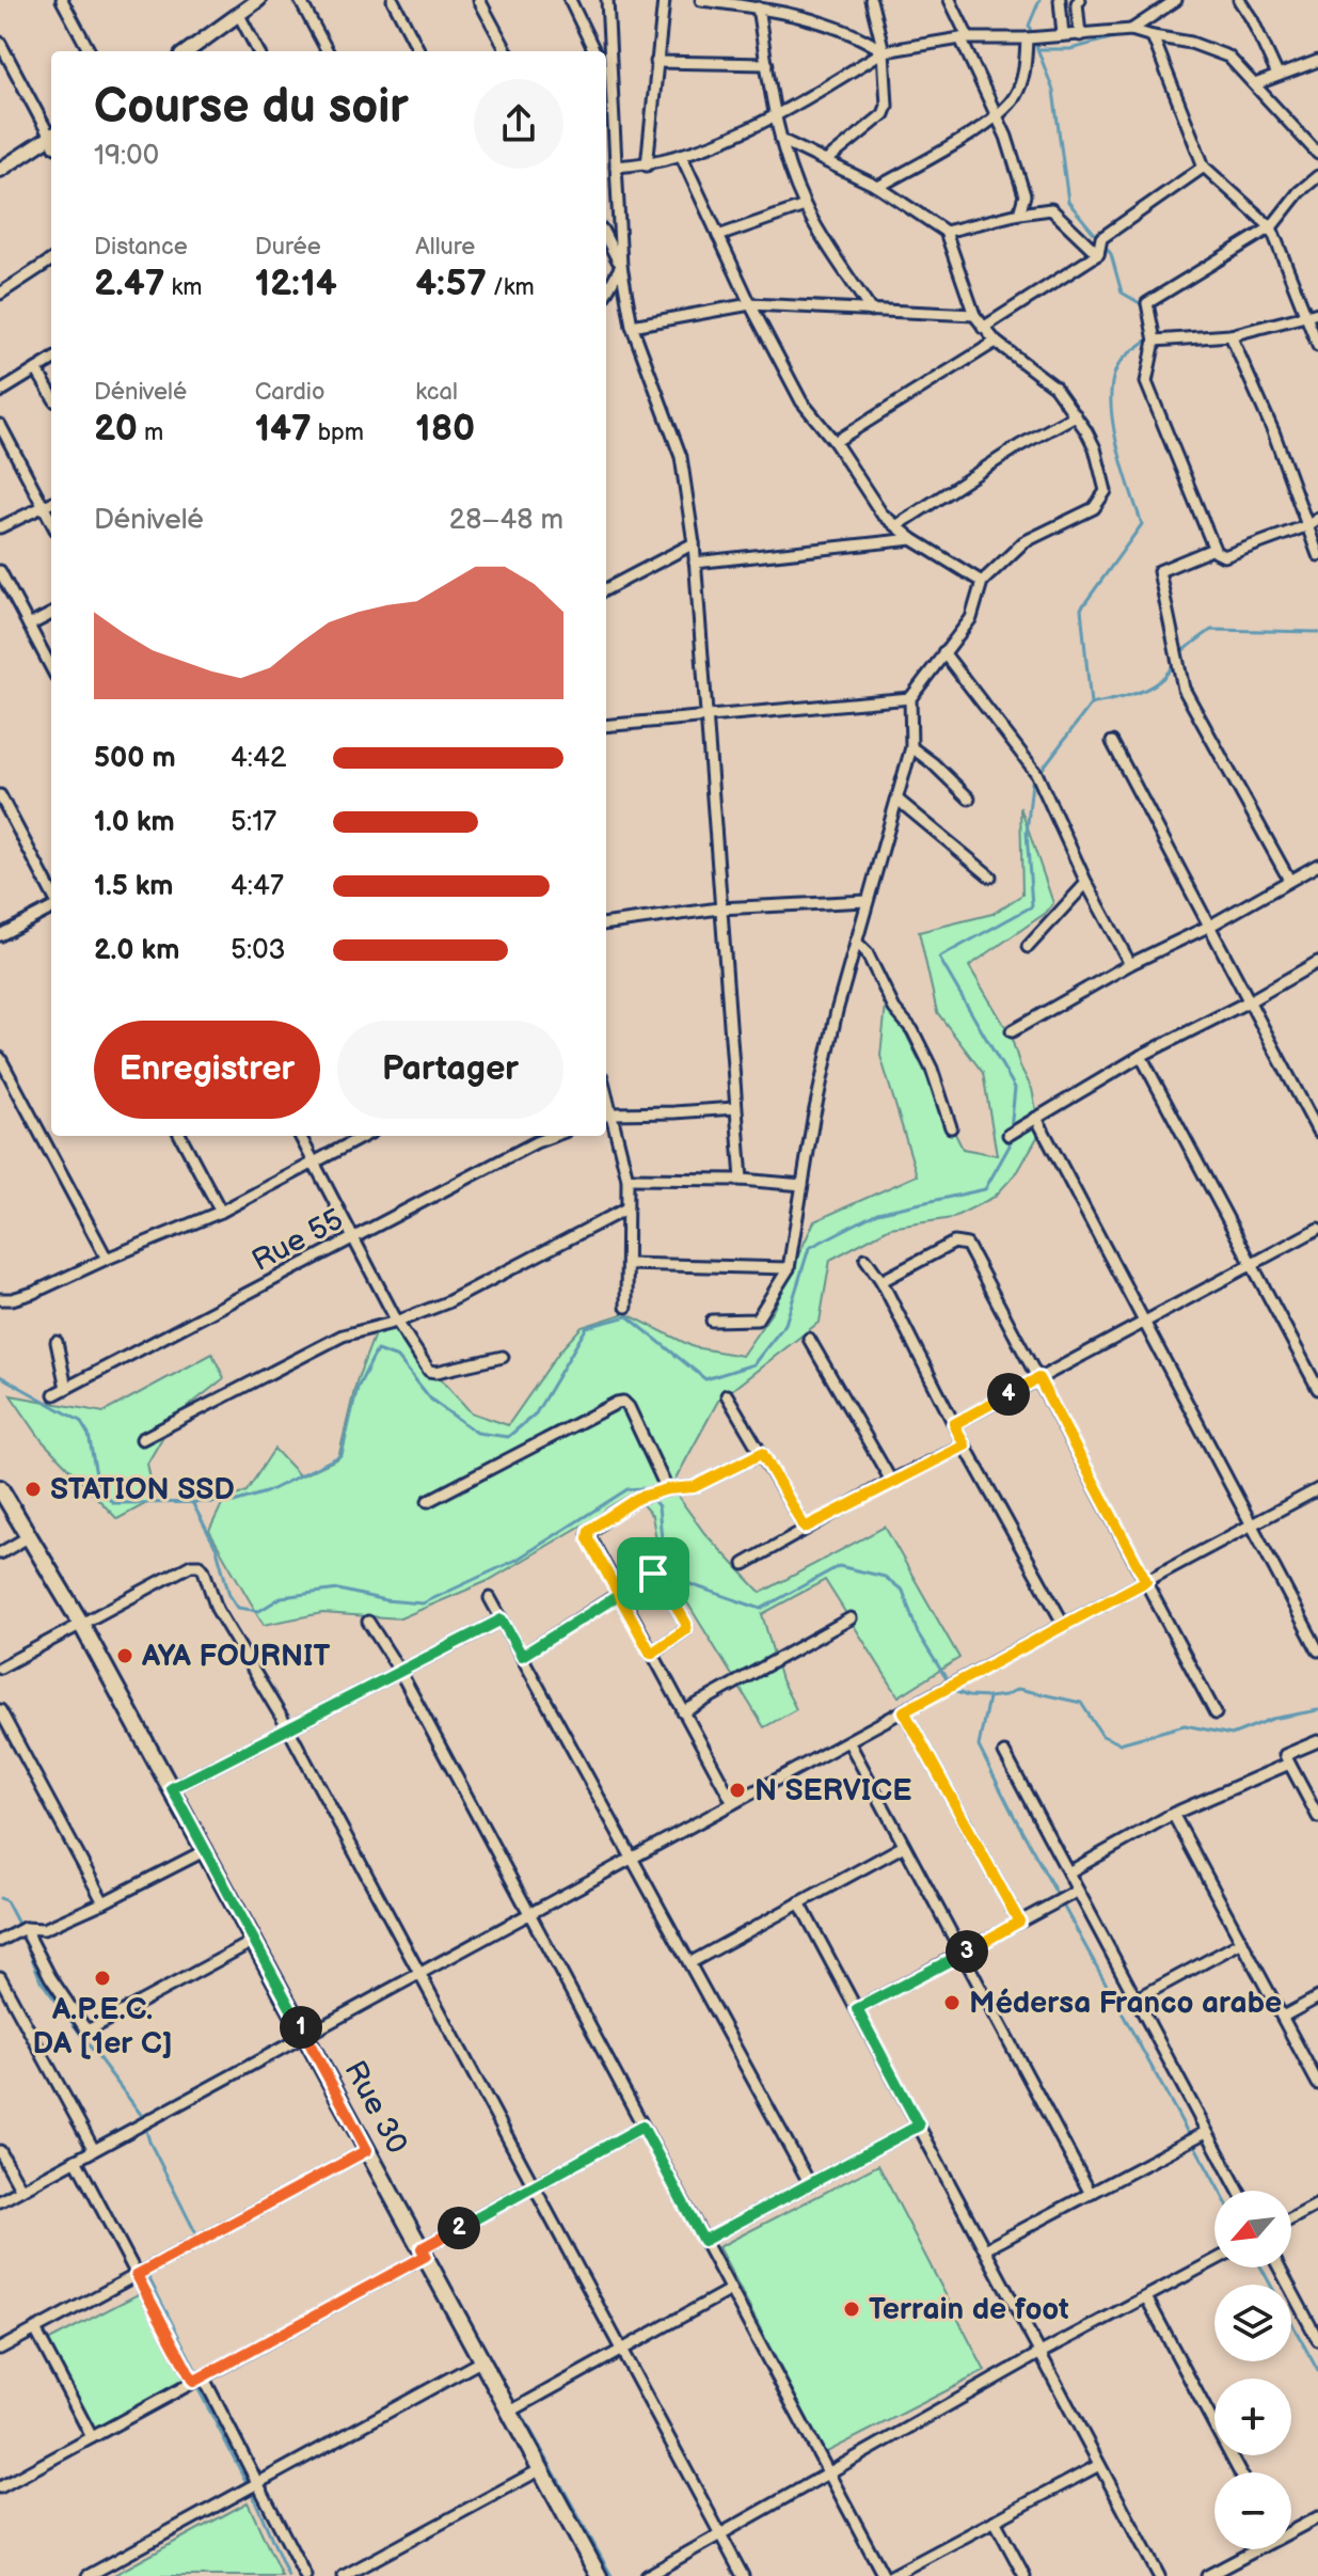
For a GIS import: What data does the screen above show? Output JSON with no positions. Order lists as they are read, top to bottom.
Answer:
{
  "streets": {
    "main road": ["Rue 30"],
    "street": ["Rue 55"]
  },
  "places": [
    "STATION SSD",
    "AYA FOURNIT",
    "N SERVICE",
    "A.P.E.C. DA [1er C]",
    "Médersa Franco arabe",
    "Terrain de foot"
  ],
  "north": "bottom left",
  "page": {
    "heading": ["Course du soir", "19:00"],
    "stats": [
      ["Distance", "2.47 km"],
      ["Durée", "12:14"],
      ["Allure", "4:57 /km"],
      ["Dénivelé", "20 m"],
      ["Cardio", "147 bpm"],
      ["kcal", "180"]
    ],
    "chart": ["Dénivelé", "28–48 m"],
    "list": [
      {
        "name": "500 m",
        "note": "4:42"
      },
      {
        "name": "1.0 km",
        "note": "5:17"
      },
      {
        "name": "1.5 km",
        "note": "4:47"
      },
      {
        "name": "2.0 km",
        "note": "5:03"
      }
    ],
    "buttons": ["Enregistrer", "Partager"],
    "pins": [
      "4",
      "3",
      "1",
      "2"
    ],
    "map_buttons": ["+", "−"]
  }
}
